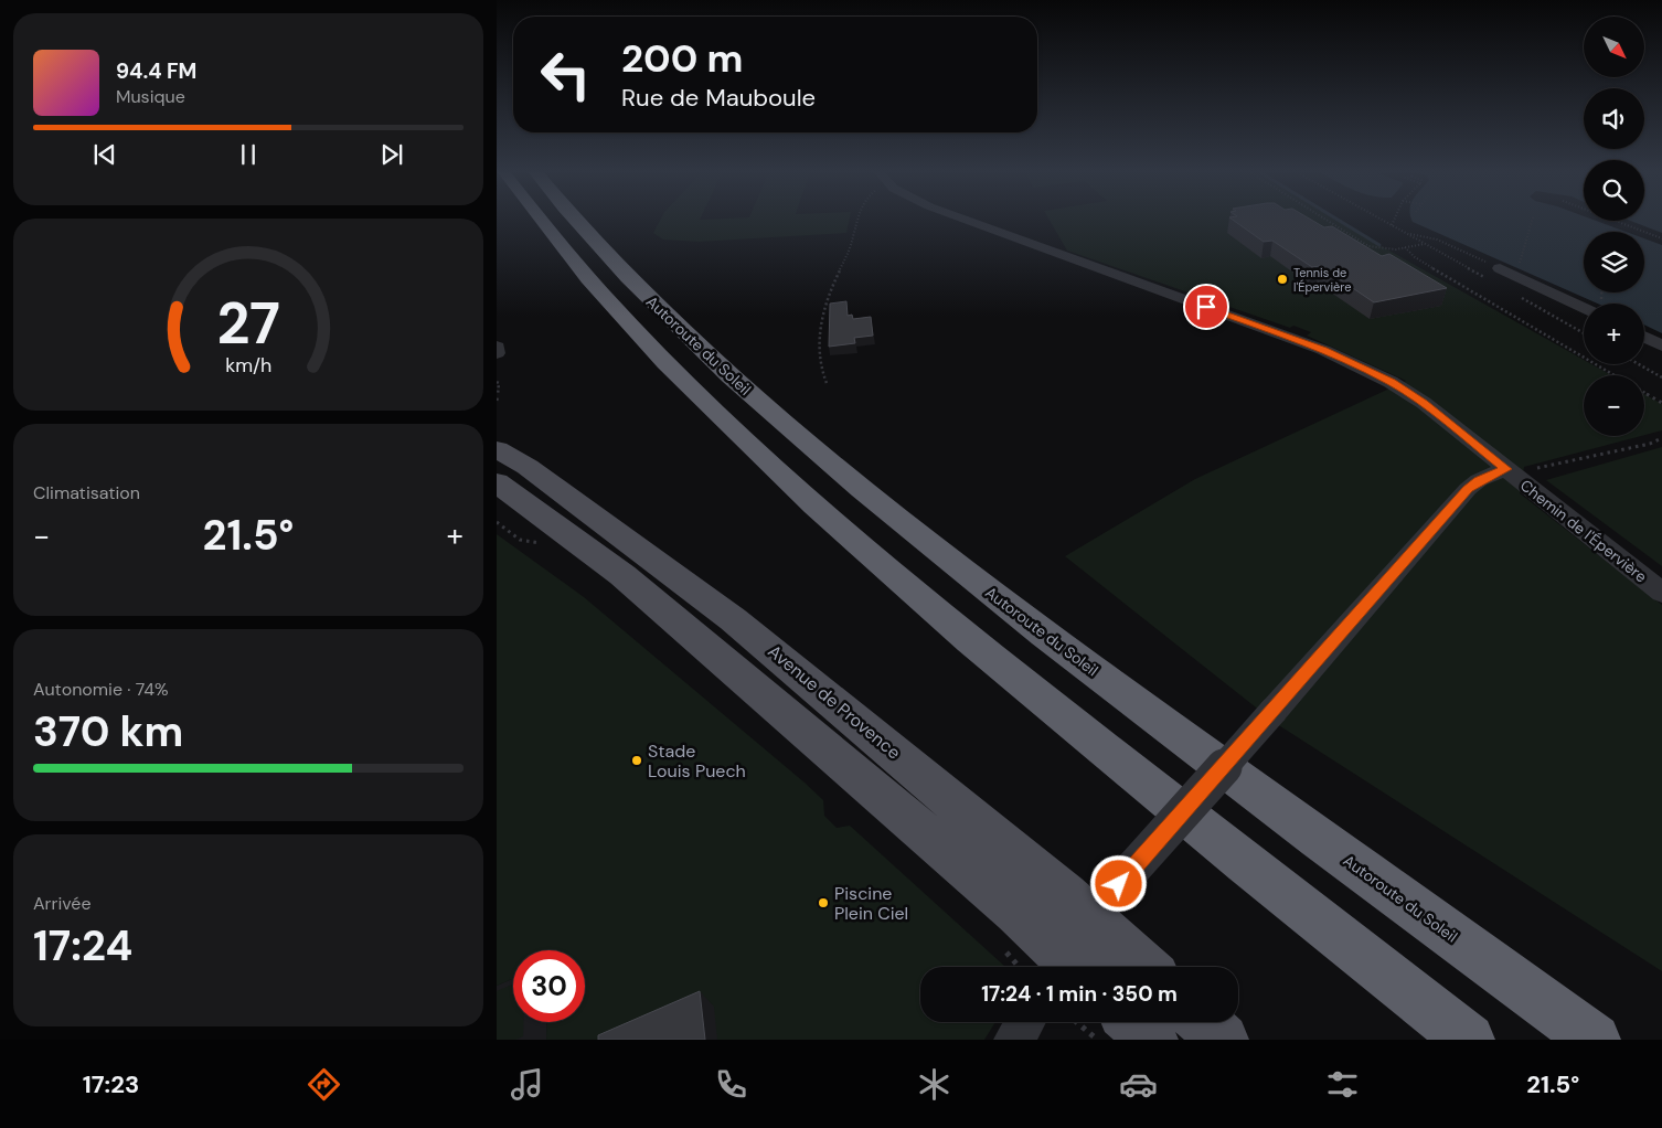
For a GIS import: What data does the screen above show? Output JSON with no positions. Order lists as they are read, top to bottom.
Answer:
{
  "streets": {
    "highway": ["Autoroute du Soleil"],
    "main road": ["Avenue de Provence"],
    "street": ["Chemin de l'Épervière"]
  },
  "places": ["Tennis de l'Épervière", "Stade Louis Puech", "Piscine Plein Ciel"],
  "north": "bottom right",
  "page": {
    "map_buttons": ["+", "−"],
    "turn": ["200 m", "Rue de Mauboule"],
    "song": ["94.4 FM", "Musique"],
    "tile": [
      "Climatisation",
      ["Autonomie · 74%", "370 km"],
      ["Arrivée", "17:24"]
    ],
    "heat": ["−", "21.5°", "+"],
    "limit": "30",
    "trip": "17:24 · 1 min · 350 m",
    "tabs": ["17:23", "21.5°"],
    "gauge": ["27", "km/h"]
  }
}
